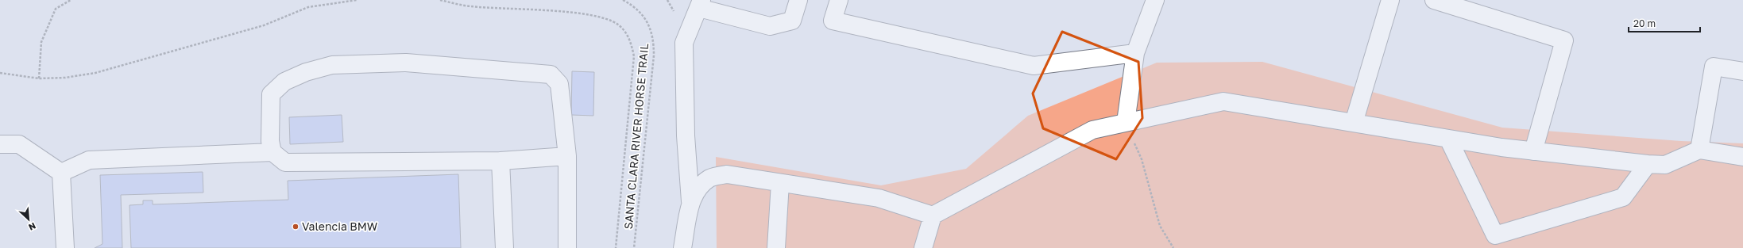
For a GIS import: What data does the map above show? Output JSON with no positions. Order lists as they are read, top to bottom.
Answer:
{
  "streets": {
    "path": ["SANTA CLARA RIVER HORSE TRAIL"]
  },
  "places": ["Valencia BMW"],
  "scale_bar": "20 m",
  "north": "bottom right"
}
